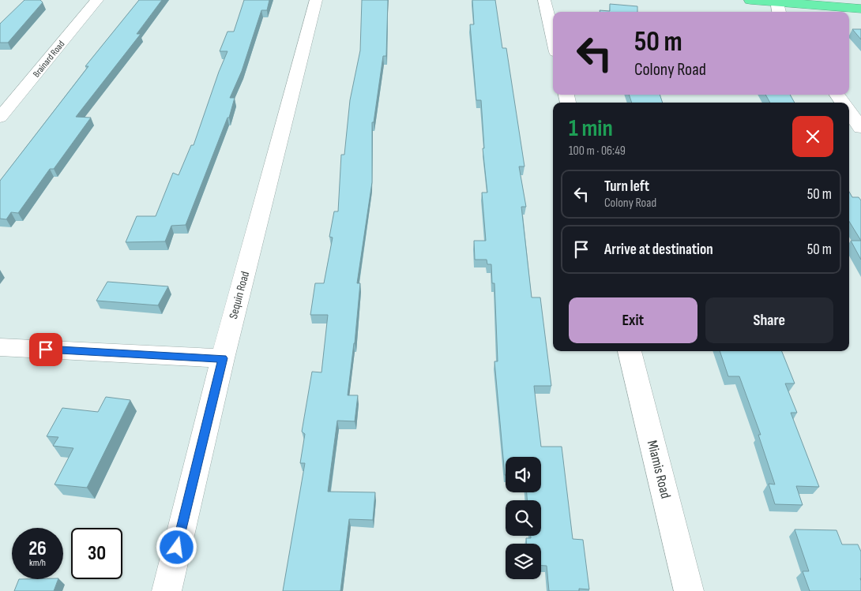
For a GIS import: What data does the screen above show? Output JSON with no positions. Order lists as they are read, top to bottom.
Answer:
{
  "streets": {
    "street": ["Brainard Road", "Sequin Road", "Miamis Road"]
  },
  "page": {
    "turn": ["50 m", "Colony Road"],
    "heading": ["1 min", "100 m · 06:49"],
    "list": [
      {
        "name": "Turn left",
        "note": "Colony Road",
        "value": "50 m"
      },
      {
        "name": "Arrive at destination",
        "value": "50 m"
      }
    ],
    "buttons": ["Exit", "Share"],
    "speed": "26 km/h",
    "limit": "30"
  }
}
